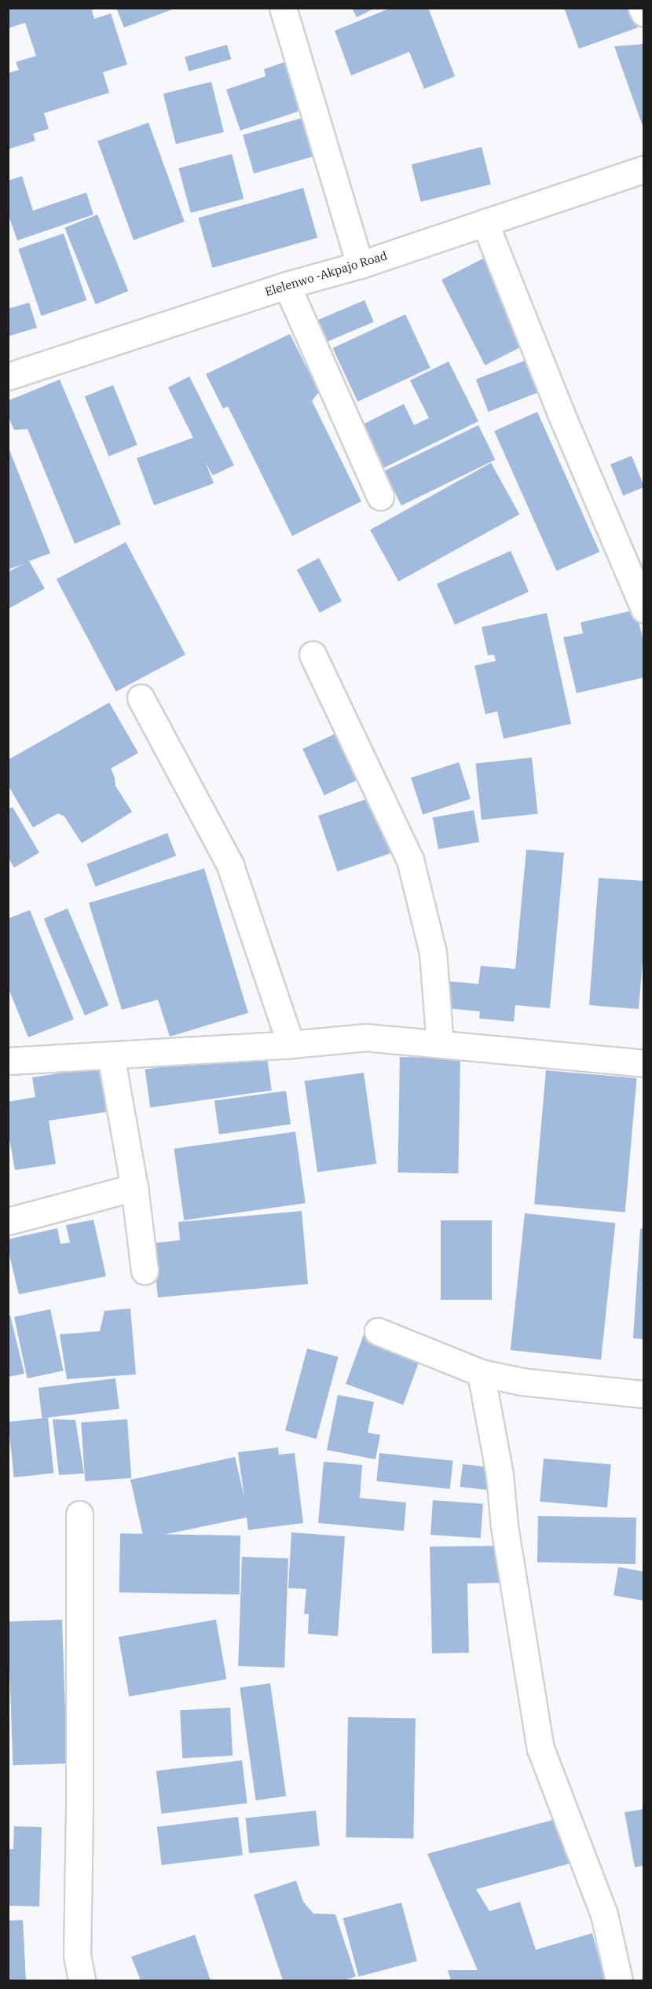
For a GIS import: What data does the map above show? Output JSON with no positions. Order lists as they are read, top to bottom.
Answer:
{
  "streets": {
    "street": ["Elelenwo -Akpajo Road"]
  }
}
